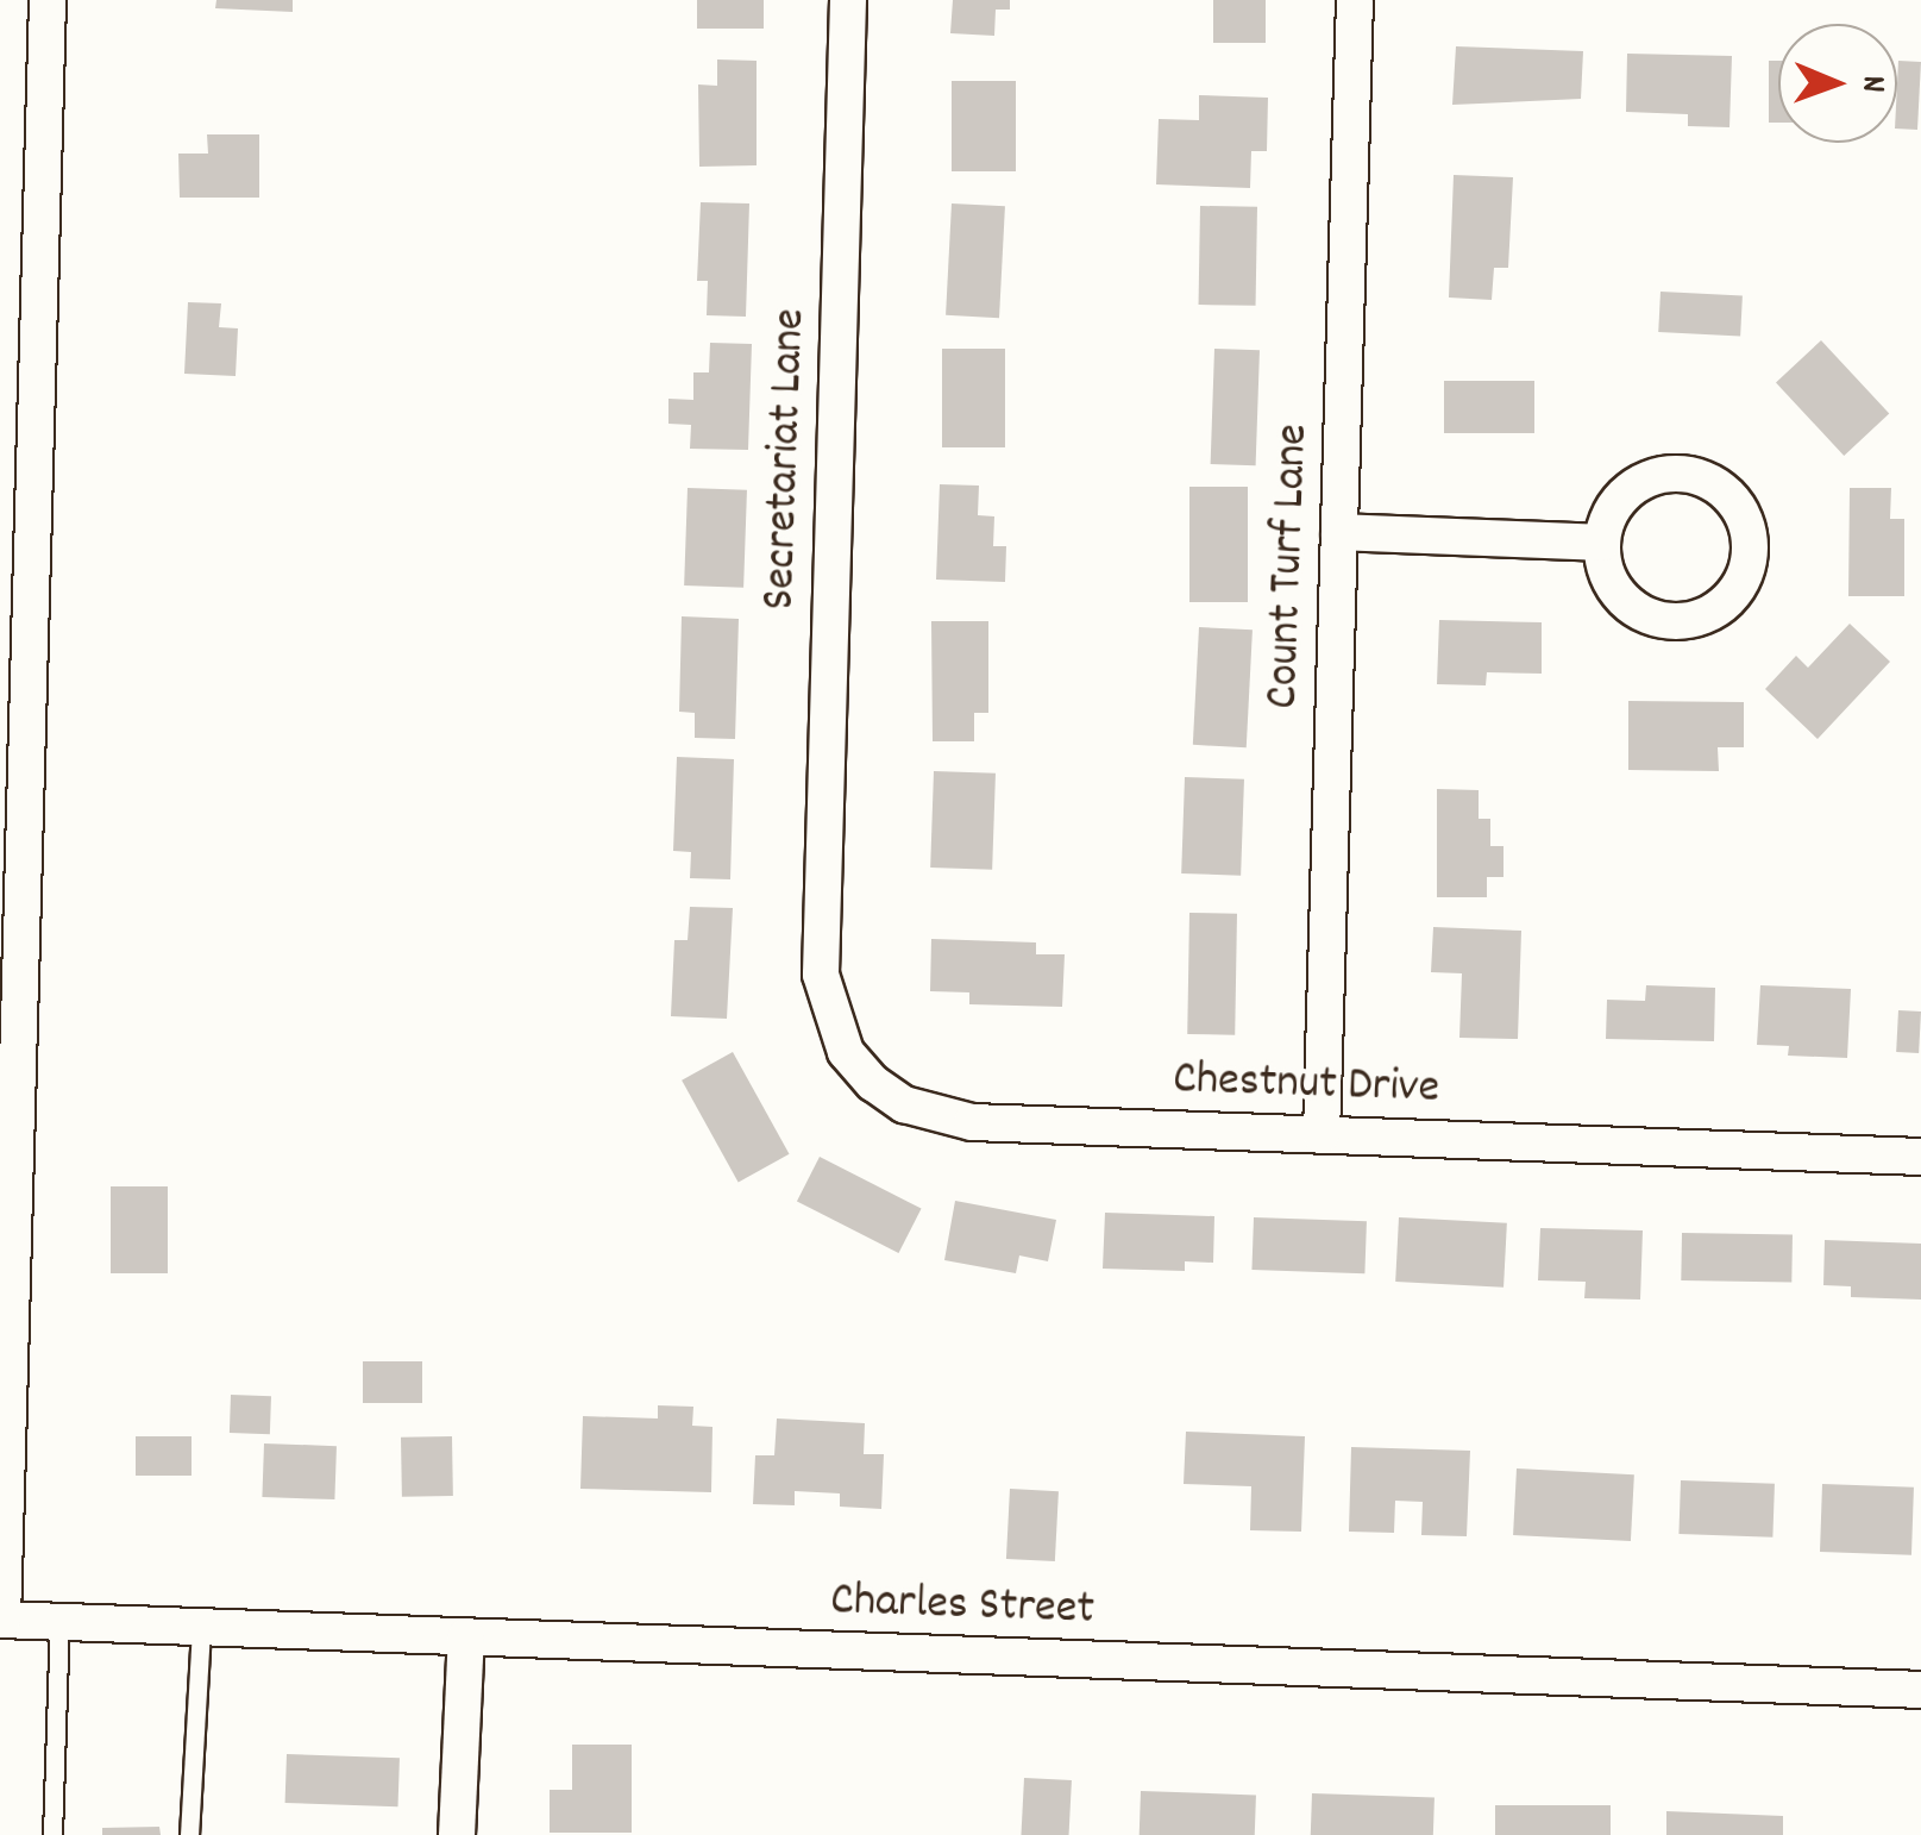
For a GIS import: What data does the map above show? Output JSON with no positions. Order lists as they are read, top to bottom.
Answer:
{
  "streets": {
    "street": [
      "Secretariat Lane",
      "Count Turf Lane",
      "Chestnut Drive",
      "Charles Street"
    ]
  },
  "crossings": [
    ["Secretariat Lane", "Chestnut Drive"],
    ["Count Turf Lane", "Chestnut Drive"]
  ],
  "north": "right"
}
